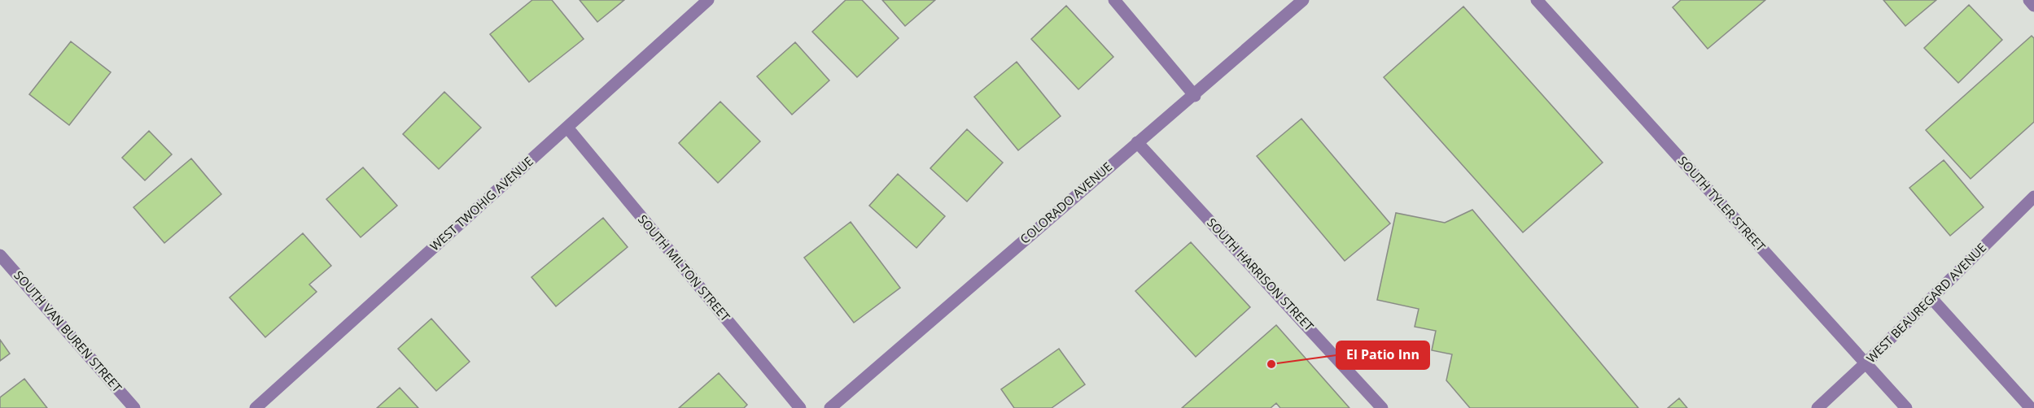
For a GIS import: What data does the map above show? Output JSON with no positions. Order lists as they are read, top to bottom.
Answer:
{
  "streets": {
    "street": [
      "COLORADO AVENUE",
      "WEST TWOHIG AVENUE",
      "SOUTH TYLER STREET",
      "SOUTH MILTON STREET",
      "SOUTH HARRISON STREET",
      "WEST BEAUREGARD AVENUE",
      "SOUTH VAN BUREN STREET"
    ]
  },
  "crossings": [
    ["COLORADO AVENUE", "SOUTH HARRISON STREET"],
    ["WEST TWOHIG AVENUE", "SOUTH MILTON STREET"],
    ["SOUTH TYLER STREET", "WEST BEAUREGARD AVENUE"]
  ],
  "places": ["El Patio Inn"]
}
